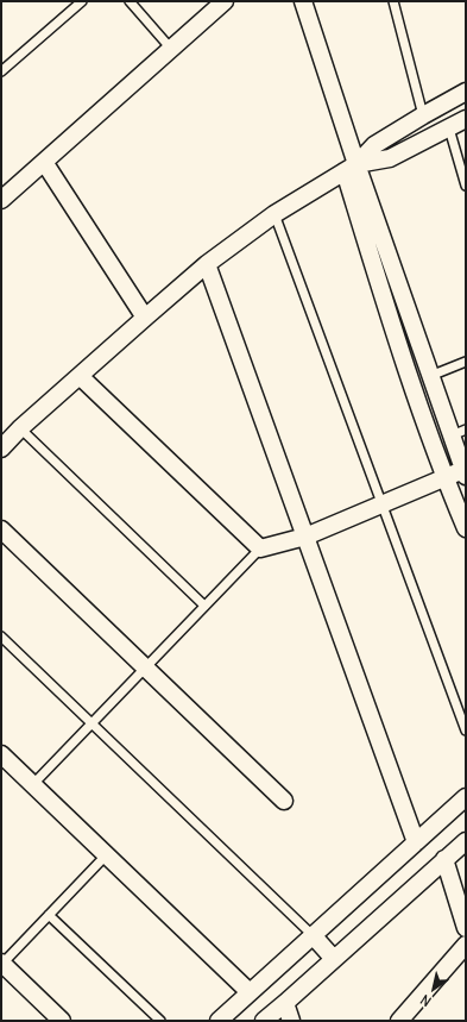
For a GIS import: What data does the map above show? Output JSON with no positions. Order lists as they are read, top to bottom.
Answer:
{
  "north": "bottom left"
}
